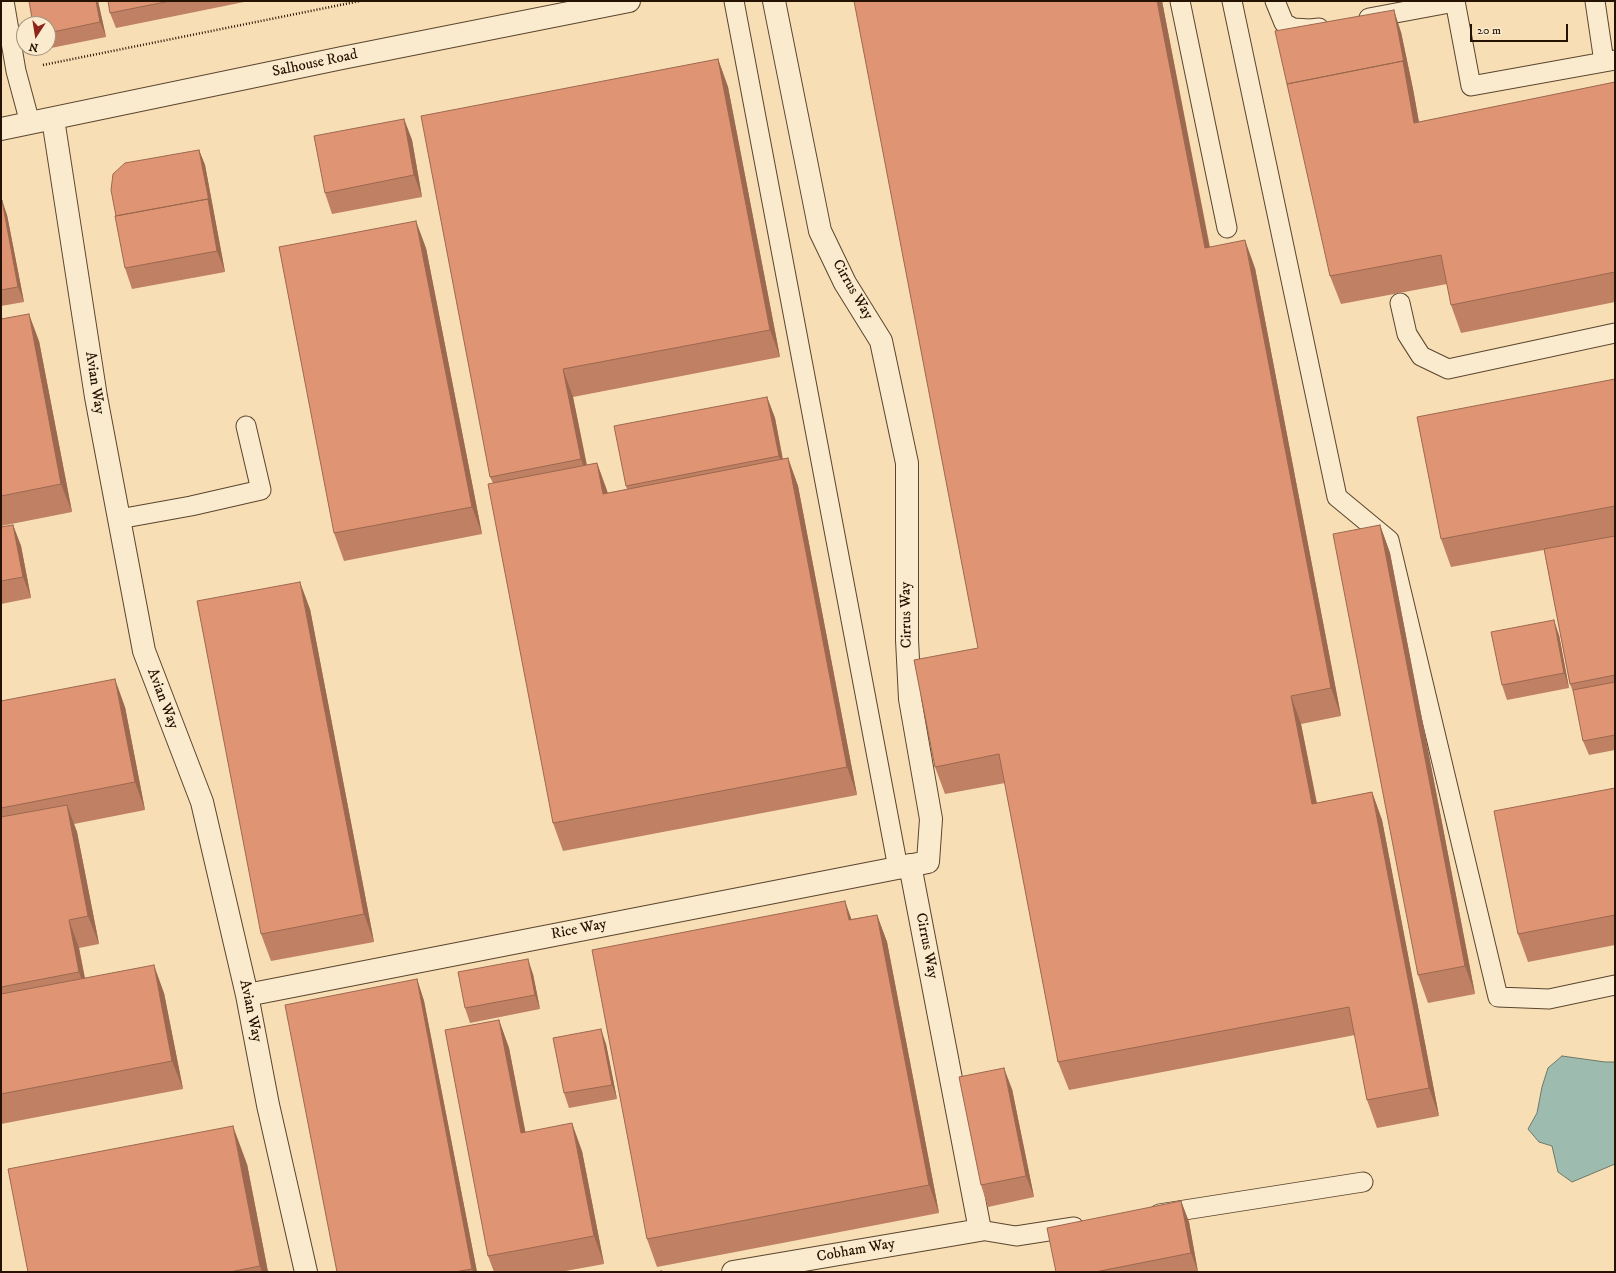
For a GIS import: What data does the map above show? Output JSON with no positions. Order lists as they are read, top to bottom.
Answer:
{
  "streets": {
    "street": [
      "Salhouse Road",
      "Cirrus Way",
      "Avian Way",
      "Rice Way",
      "Cobham Way"
    ]
  },
  "crossings": [
    ["Salhouse Road", "Avian Way"],
    ["Cirrus Way", "Rice Way"],
    ["Cirrus Way", "Cobham Way"],
    ["Avian Way", "Rice Way"]
  ],
  "scale_bar": "20 m",
  "north": "bottom"
}
